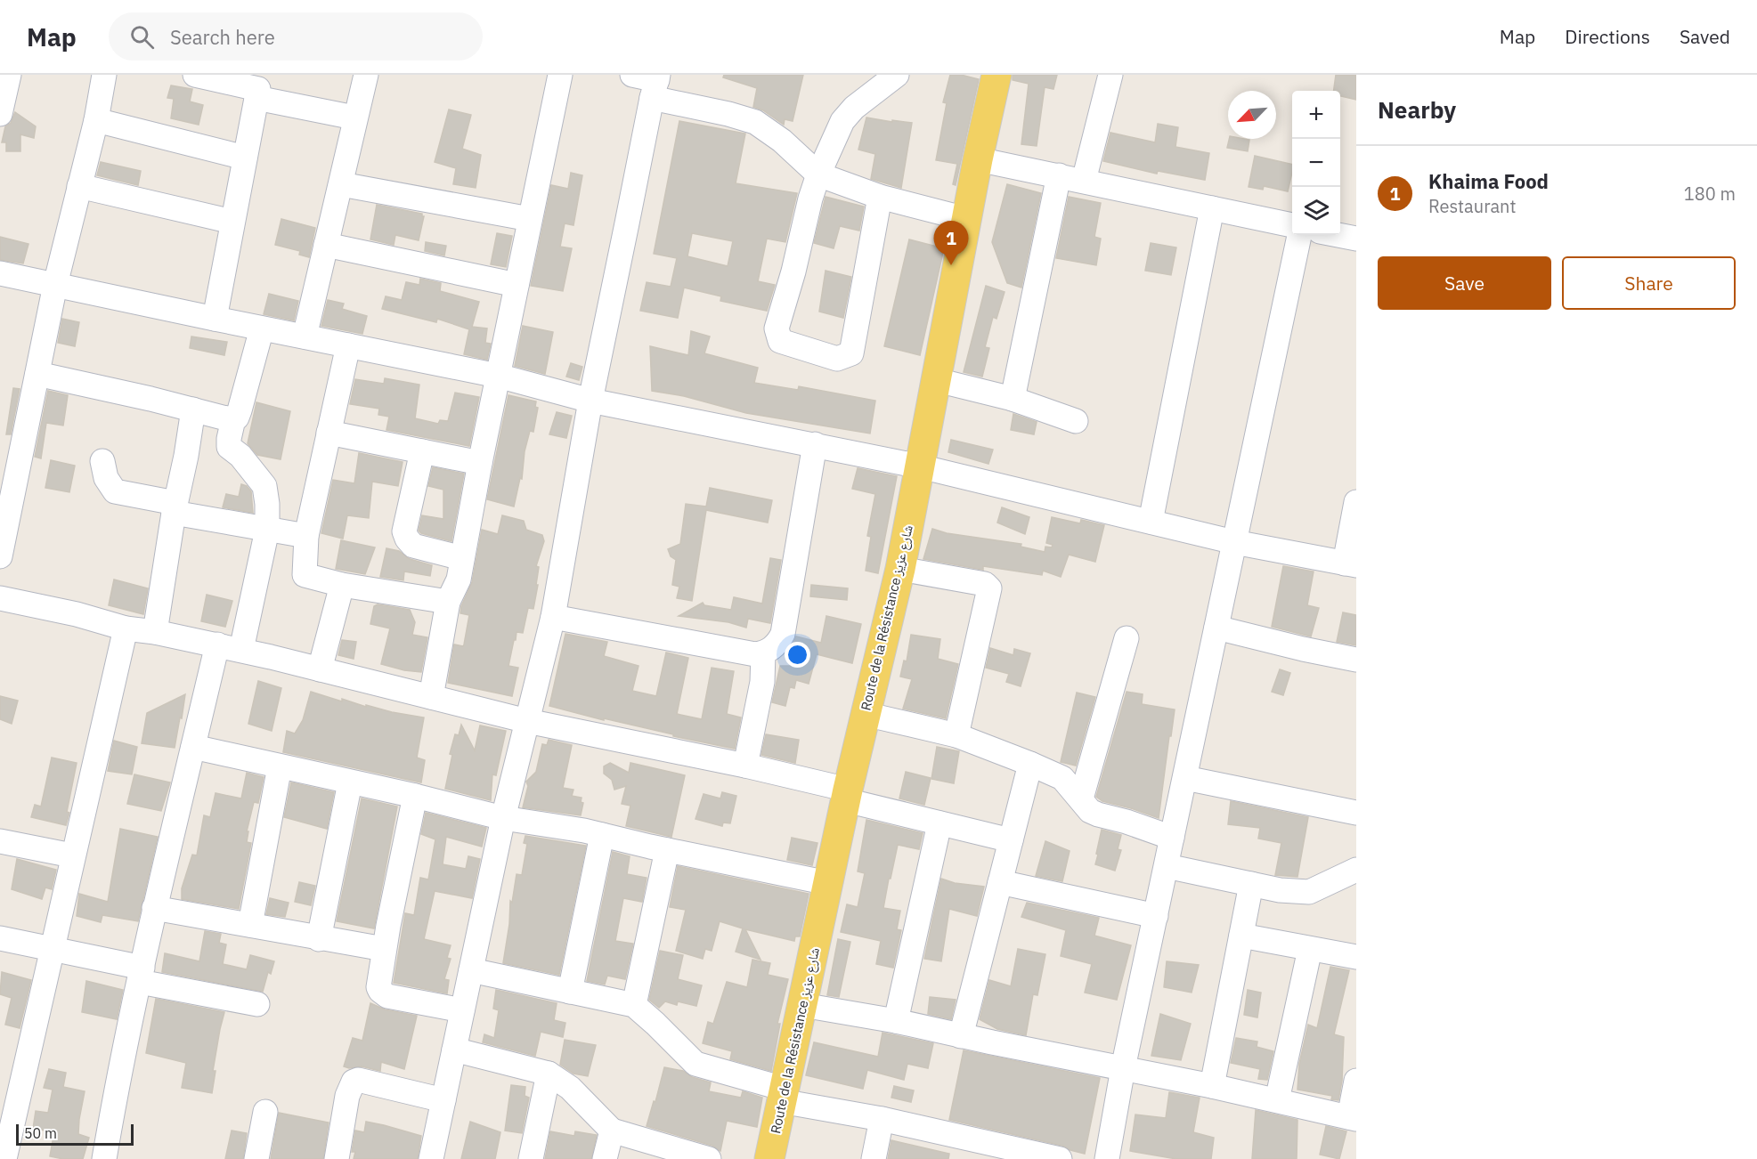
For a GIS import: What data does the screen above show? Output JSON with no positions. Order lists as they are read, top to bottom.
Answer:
{
  "streets": {
    "main road": ["Route de la Résistance شارع عزيز"]
  },
  "scale_bar": "50 m",
  "north": "bottom left",
  "page": {
    "header": "Map",
    "search": "Search here",
    "nav": ["Map", "Directions", "Saved"],
    "heading": "Nearby",
    "map_buttons": ["+", "−"],
    "list": [
      {
        "mark": "1",
        "name": "Khaima Food",
        "note": "Restaurant",
        "value": "180 m"
      }
    ],
    "pins": "1",
    "buttons": ["Save", "Share"],
    "scale": "50 m"
  }
}
